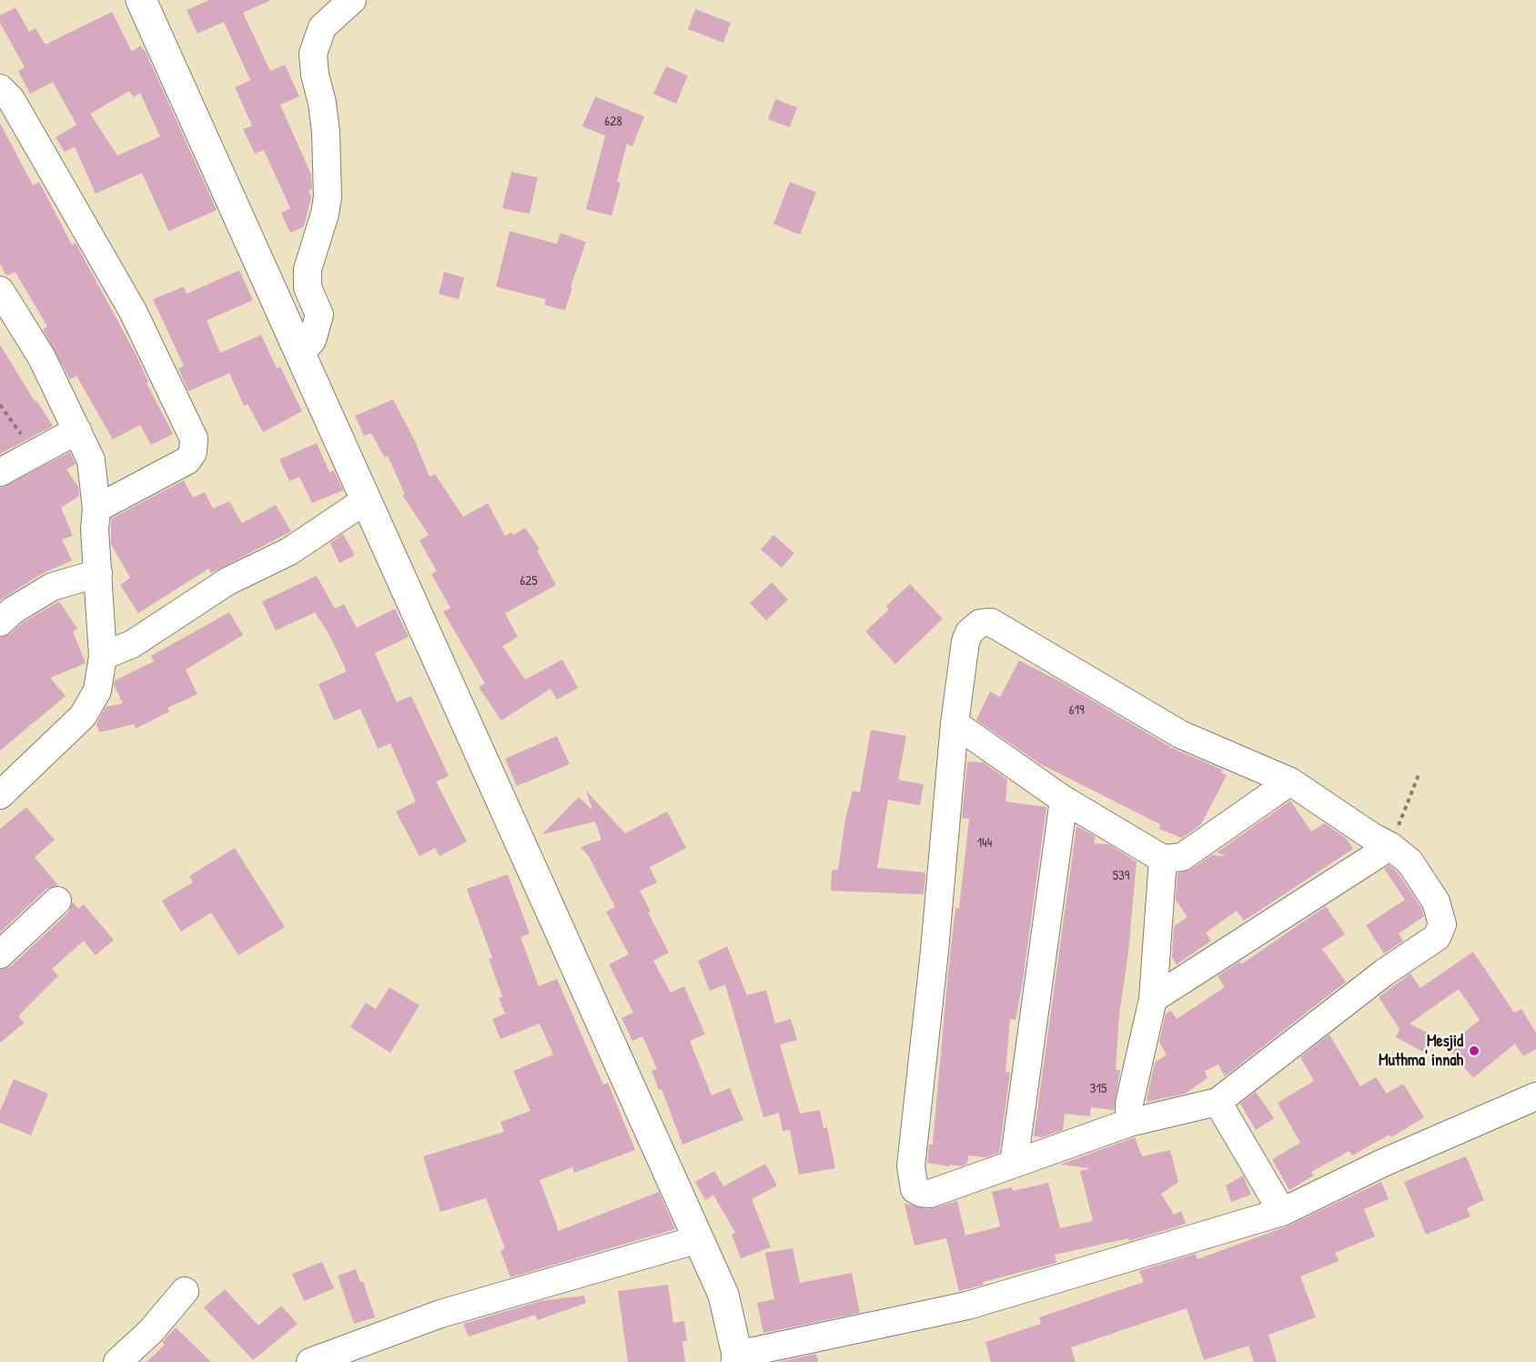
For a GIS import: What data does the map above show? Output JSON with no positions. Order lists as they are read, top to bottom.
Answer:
{
  "places": ["Mesjid Muthma' innah"],
  "house_numbers": [
    "628",
    "625",
    "619",
    "144",
    "539",
    "315"
  ]
}
